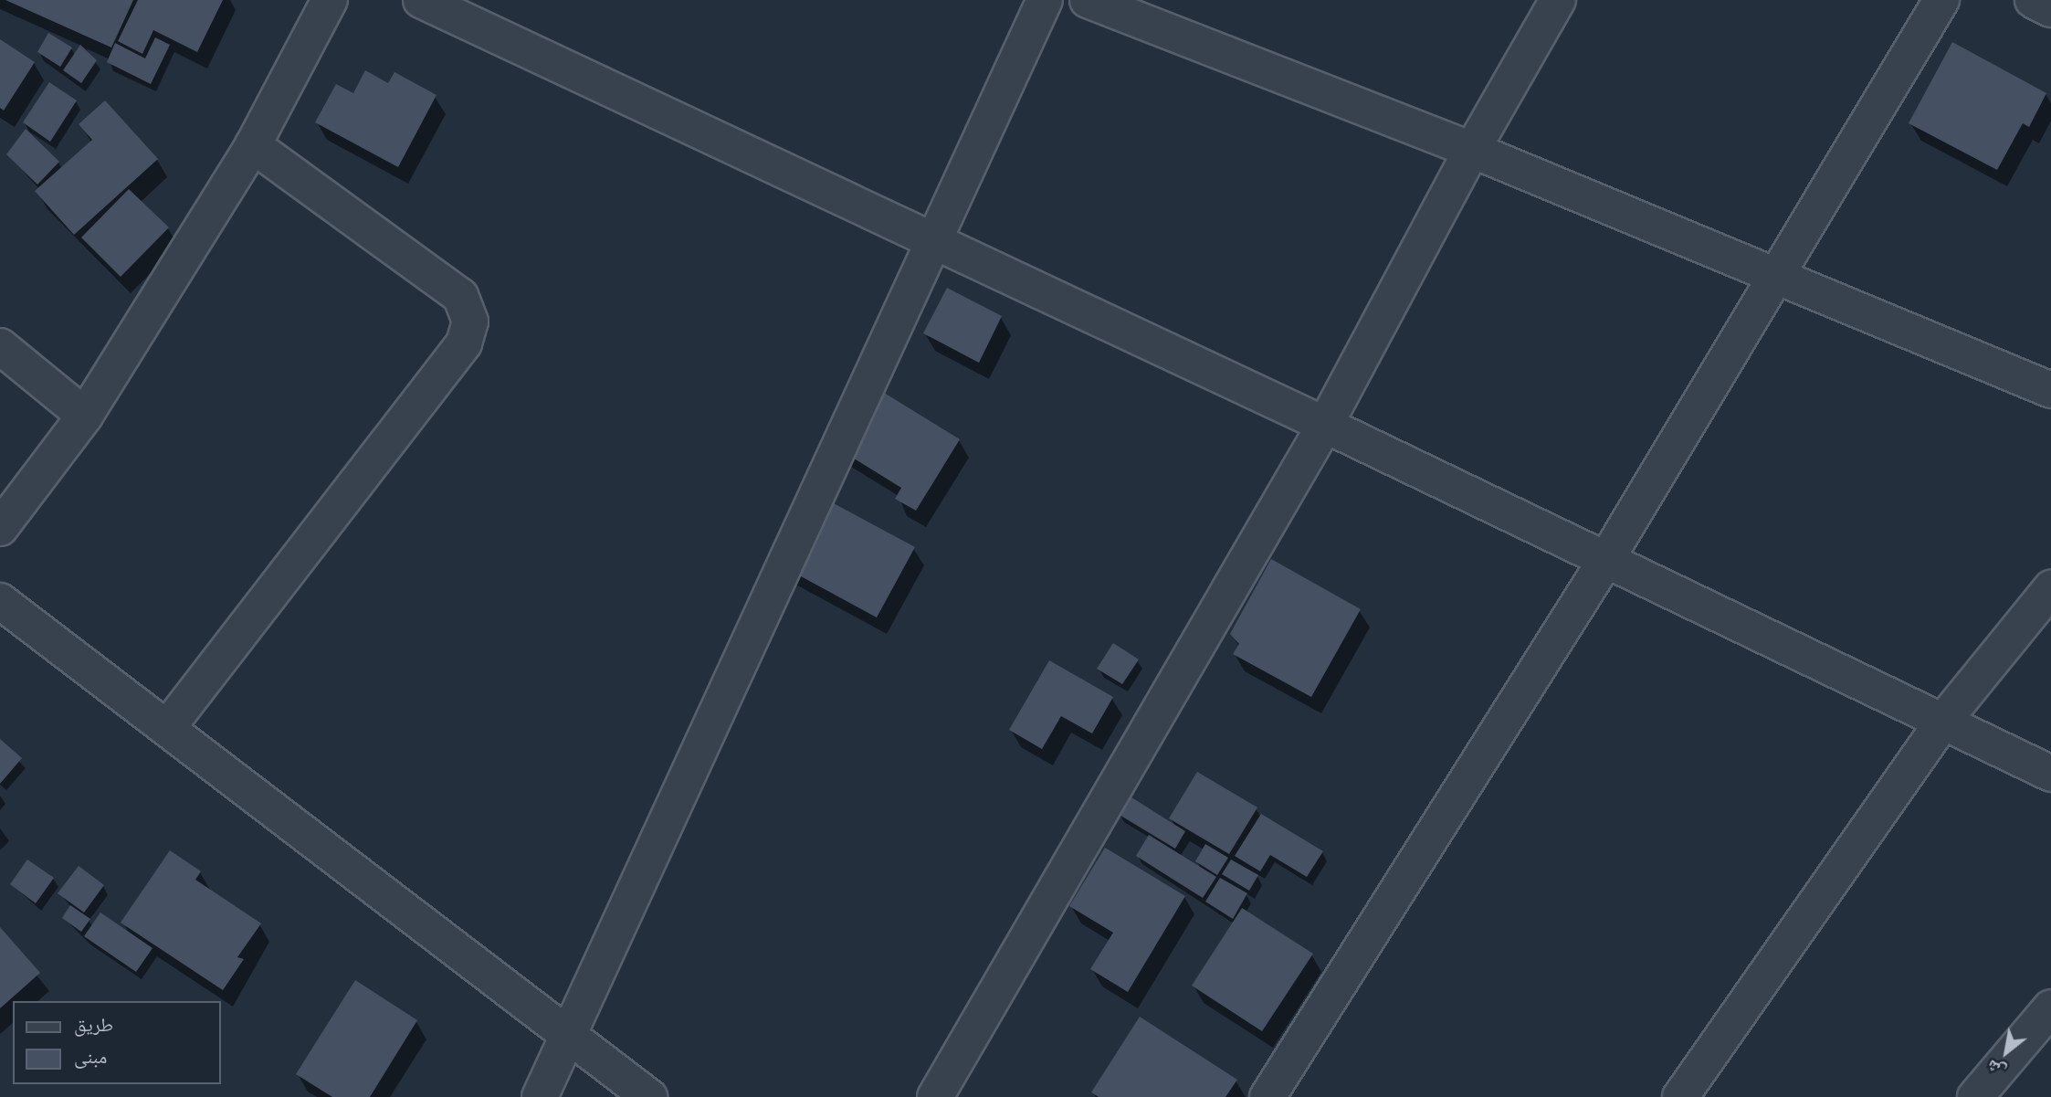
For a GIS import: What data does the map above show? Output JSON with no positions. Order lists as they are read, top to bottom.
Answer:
{
  "legend": ["طريق", "مبنى"],
  "north": "bottom left"
}
